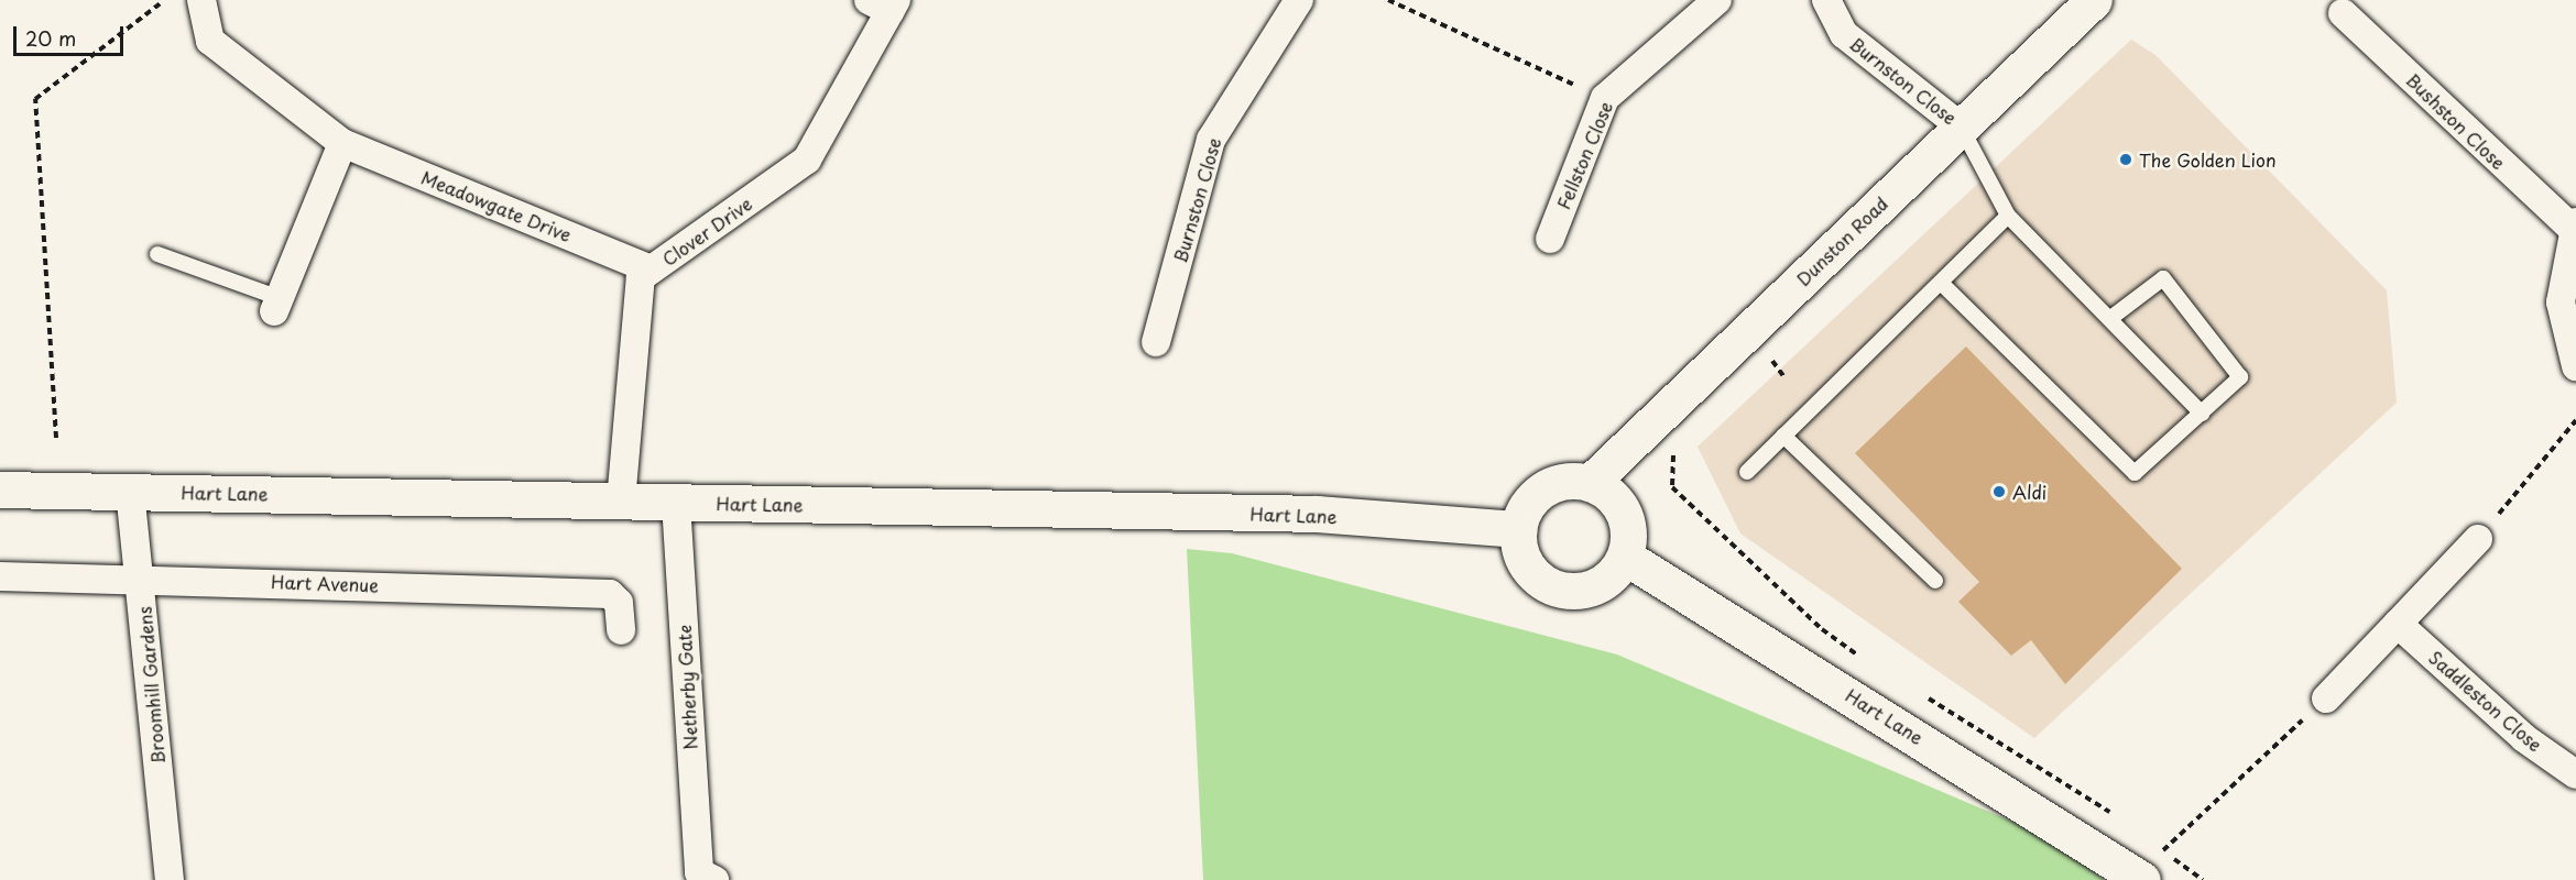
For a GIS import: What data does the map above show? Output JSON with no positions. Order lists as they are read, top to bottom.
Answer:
{
  "streets": {
    "street": [
      "Burnston Close",
      "Bushston Close",
      "Fellston Close",
      "Meadowgate Drive",
      "Clover Drive",
      "Dunston Road",
      "Hart Lane",
      "Hart Avenue",
      "Broomhill Gardens",
      "Netherby Gate",
      "Saddleston Close"
    ]
  },
  "crossings": [
    ["Burnston Close", "Dunston Road"],
    ["Meadowgate Drive", "Clover Drive"],
    ["Clover Drive", "Hart Lane"],
    ["Dunston Road", "Hart Lane"],
    ["Hart Lane", "Broomhill Gardens"],
    ["Hart Lane", "Netherby Gate"],
    ["Hart Avenue", "Broomhill Gardens"]
  ],
  "places": ["The Golden Lion", "Aldi"],
  "scale_bar": "20 m"
}
